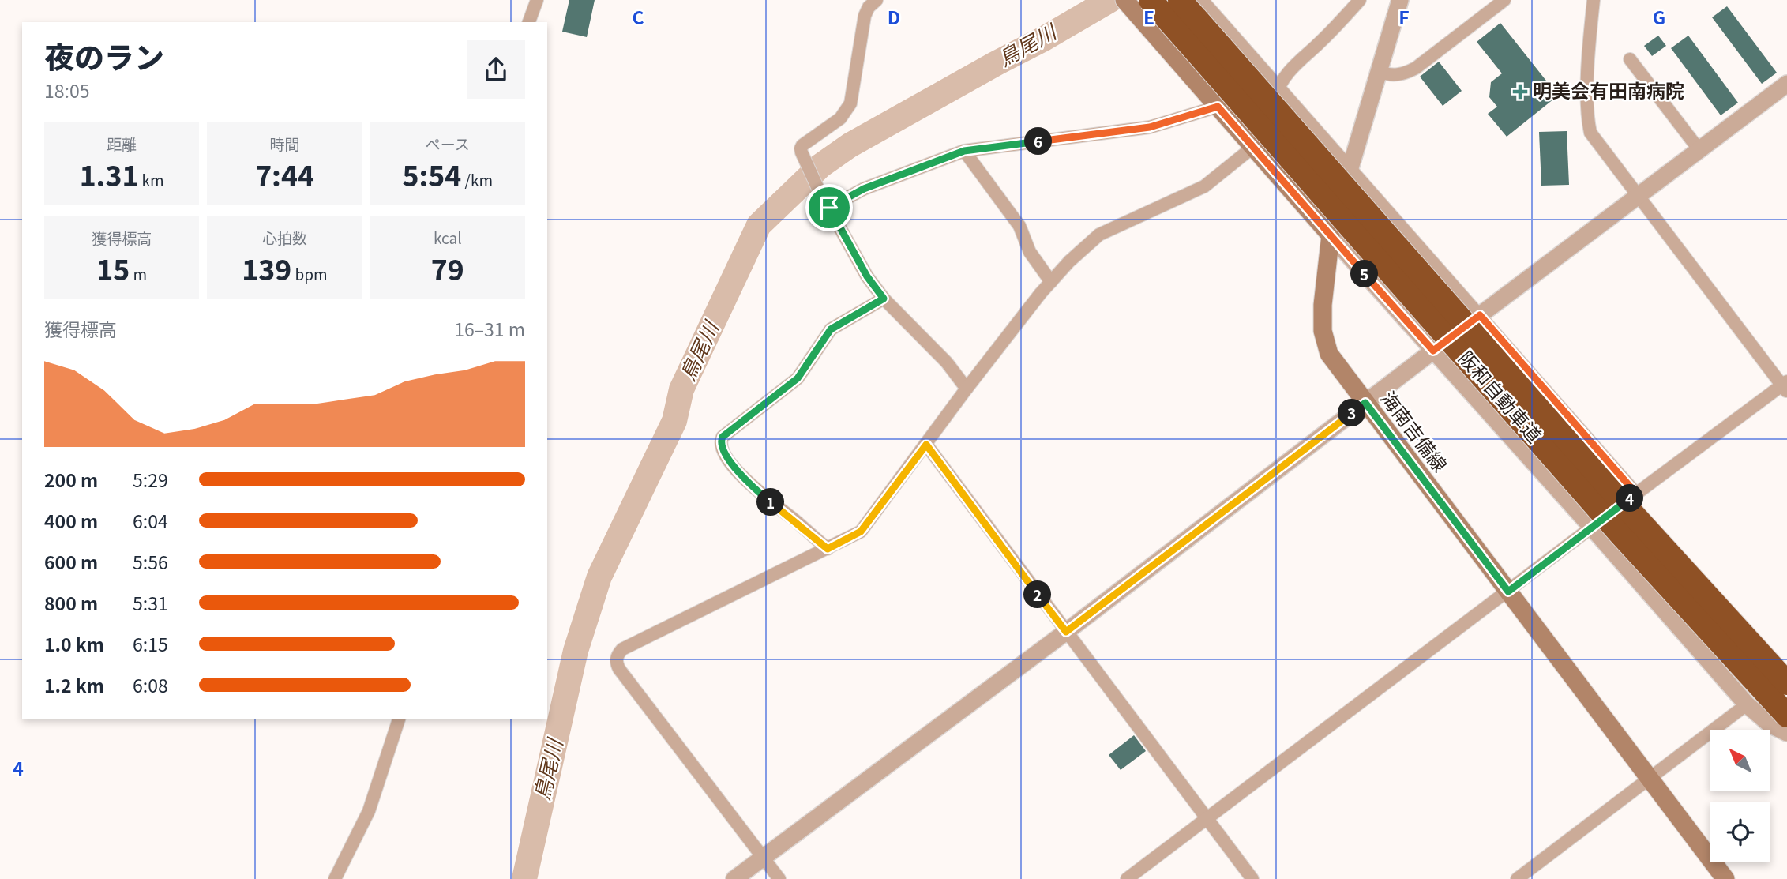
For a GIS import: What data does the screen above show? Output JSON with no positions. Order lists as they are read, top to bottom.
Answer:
{
  "streets": {
    "highway": ["阪和自動車道"],
    "main road": ["海南吉備線"]
  },
  "water": ["鳥尾川"],
  "places": {
    "health": ["明美会有田南病院"]
  },
  "north": "top left",
  "page": {
    "heading": ["夜のラン", "18:05"],
    "stats": [
      ["距離", "1.31 km"],
      ["時間", "7:44"],
      ["ペース", "5:54 /km"],
      ["獲得標高", "15 m"],
      ["心拍数", "139 bpm"],
      ["kcal", "79"]
    ],
    "pins": [
      "6",
      "5",
      "3",
      "4",
      "1",
      "2"
    ],
    "chart": ["獲得標高", "16–31 m"],
    "list": [
      {
        "name": "200 m",
        "note": "5:29"
      },
      {
        "name": "400 m",
        "note": "6:04"
      },
      {
        "name": "600 m",
        "note": "5:56"
      },
      {
        "name": "800 m",
        "note": "5:31"
      },
      {
        "name": "1.0 km",
        "note": "6:15"
      },
      {
        "name": "1.2 km",
        "note": "6:08"
      }
    ]
  },
  "grid": {
    "columns": [
      "C",
      "D",
      "E",
      "F",
      "G"
    ],
    "rows": ["4"]
  }
}
